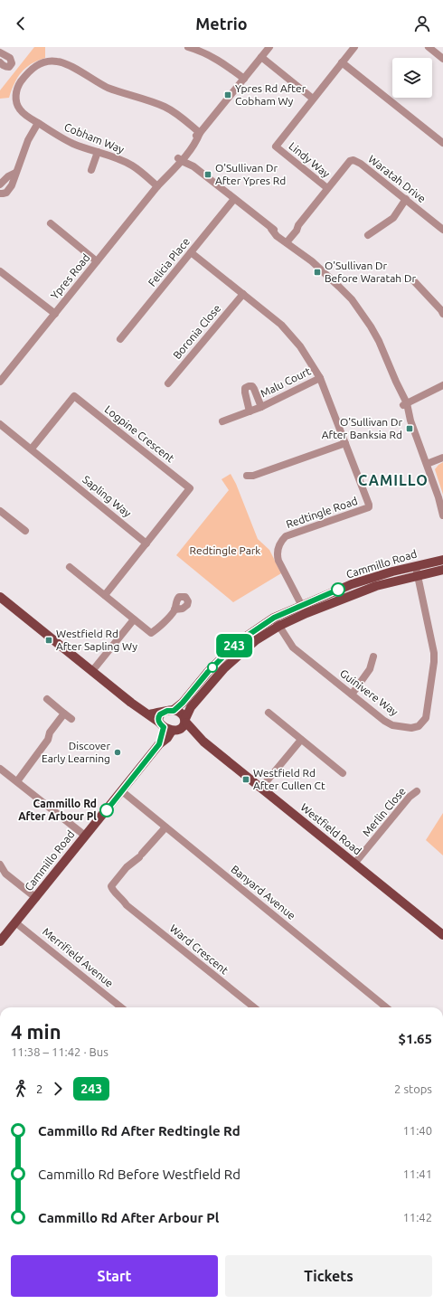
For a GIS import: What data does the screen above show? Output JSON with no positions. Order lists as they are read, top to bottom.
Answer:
{
  "streets": {
    "main road": ["Cammillo Road", "Westfield Road"],
    "street": [
      "Cobham Way",
      "Lindy Way",
      "Waratah Drive",
      "Felicia Place",
      "Ypres Road",
      "Boronia Close",
      "Malu Court",
      "Logpine Crescent",
      "Sapling Way",
      "Redtingle Road",
      "Guinivere Way",
      "Merlin Close",
      "Banyard Avenue",
      "Ward Crescent",
      "Merrifield Avenue"
    ]
  },
  "crossings": [
    ["Cobham Way", "Ypres Road"],
    ["Lindy Way", "Waratah Drive"],
    ["Felicia Place", "Redtingle Road"],
    ["Boronia Close", "Redtingle Road"],
    ["Malu Court", "Redtingle Road"],
    ["Logpine Crescent", "Sapling Way"],
    ["Redtingle Road", "Cammillo Road"],
    ["Cammillo Road", "Guinivere Way"],
    ["Cammillo Road", "Westfield Road"],
    ["Cammillo Road", "Banyard Avenue"],
    ["Cammillo Road", "Merrifield Avenue"],
    ["Merlin Close", "Westfield Road"],
    ["Banyard Avenue", "Ward Crescent"]
  ],
  "districts": ["CAMILLO"],
  "parks": ["Redtingle Park"],
  "places": {
    "transit": [
      "Ypres Rd After Cobham Wy",
      "O'Sullivan Dr After Ypres Rd",
      "O'Sullivan Dr Before Waratah Dr",
      "O'Sullivan Dr After Banksia Rd",
      "Westfield Rd After Sapling Wy",
      "Westfield Rd After Cullen Ct"
    ],
    "other": ["Discover Early Learning", "Cammillo Rd After Arbour Pl"]
  },
  "lines": ["bus line 243"],
  "page": {
    "header": "Metrio",
    "on_map": "243",
    "heading": ["4 min", "11:38 – 11:42 · Bus", "$1.65"],
    "legs": ["2", "243", "2 stops"],
    "list": [
      {
        "name": "Cammillo Rd After Redtingle Rd",
        "value": "11:40"
      },
      {
        "name": "Cammillo Rd Before Westfield Rd",
        "value": "11:41"
      },
      {
        "name": "Cammillo Rd After Arbour Pl",
        "value": "11:42"
      }
    ],
    "buttons": ["Start", "Tickets"]
  }
}
